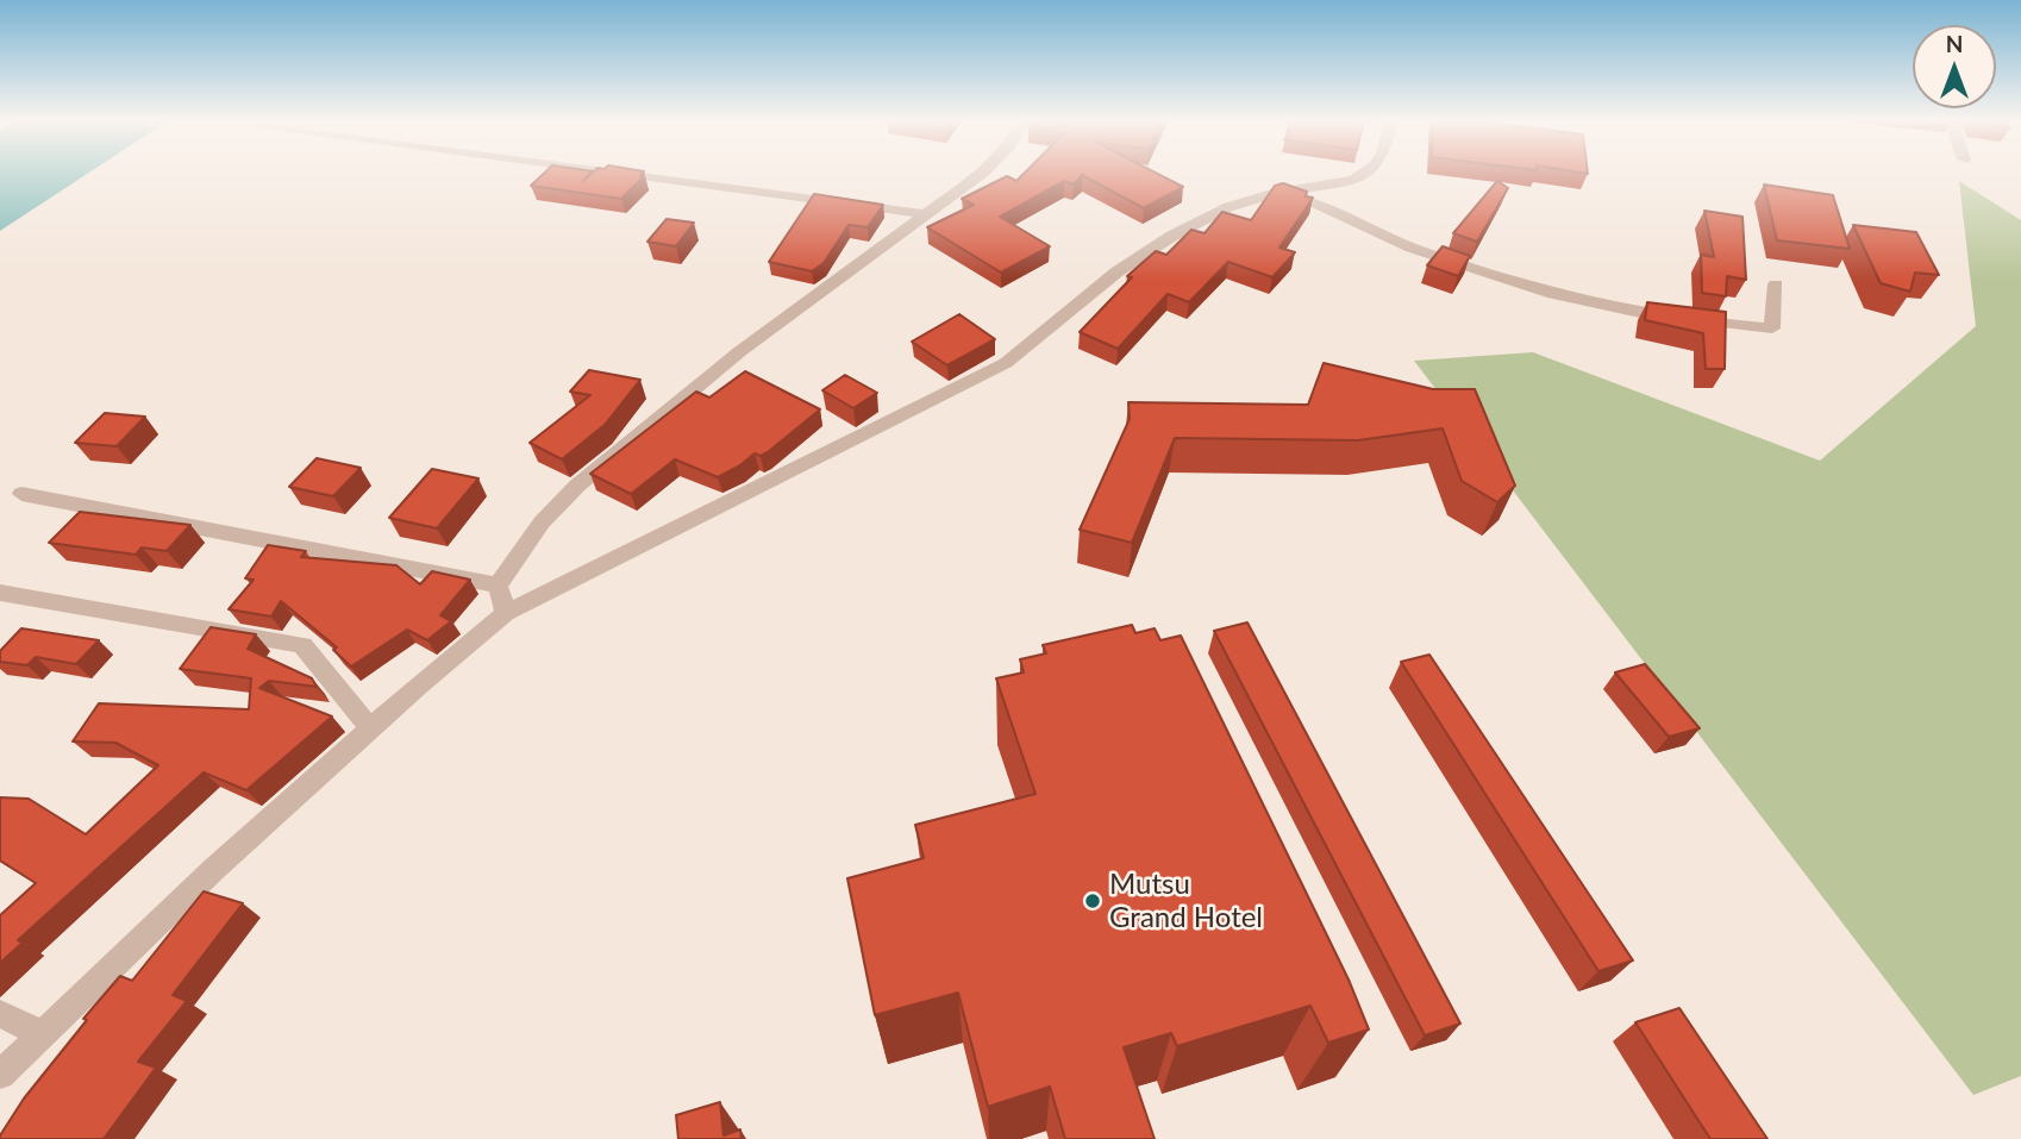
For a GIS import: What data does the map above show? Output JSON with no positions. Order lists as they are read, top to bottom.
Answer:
{
  "places": ["Mutsu Grand Hotel"],
  "north": "top"
}
